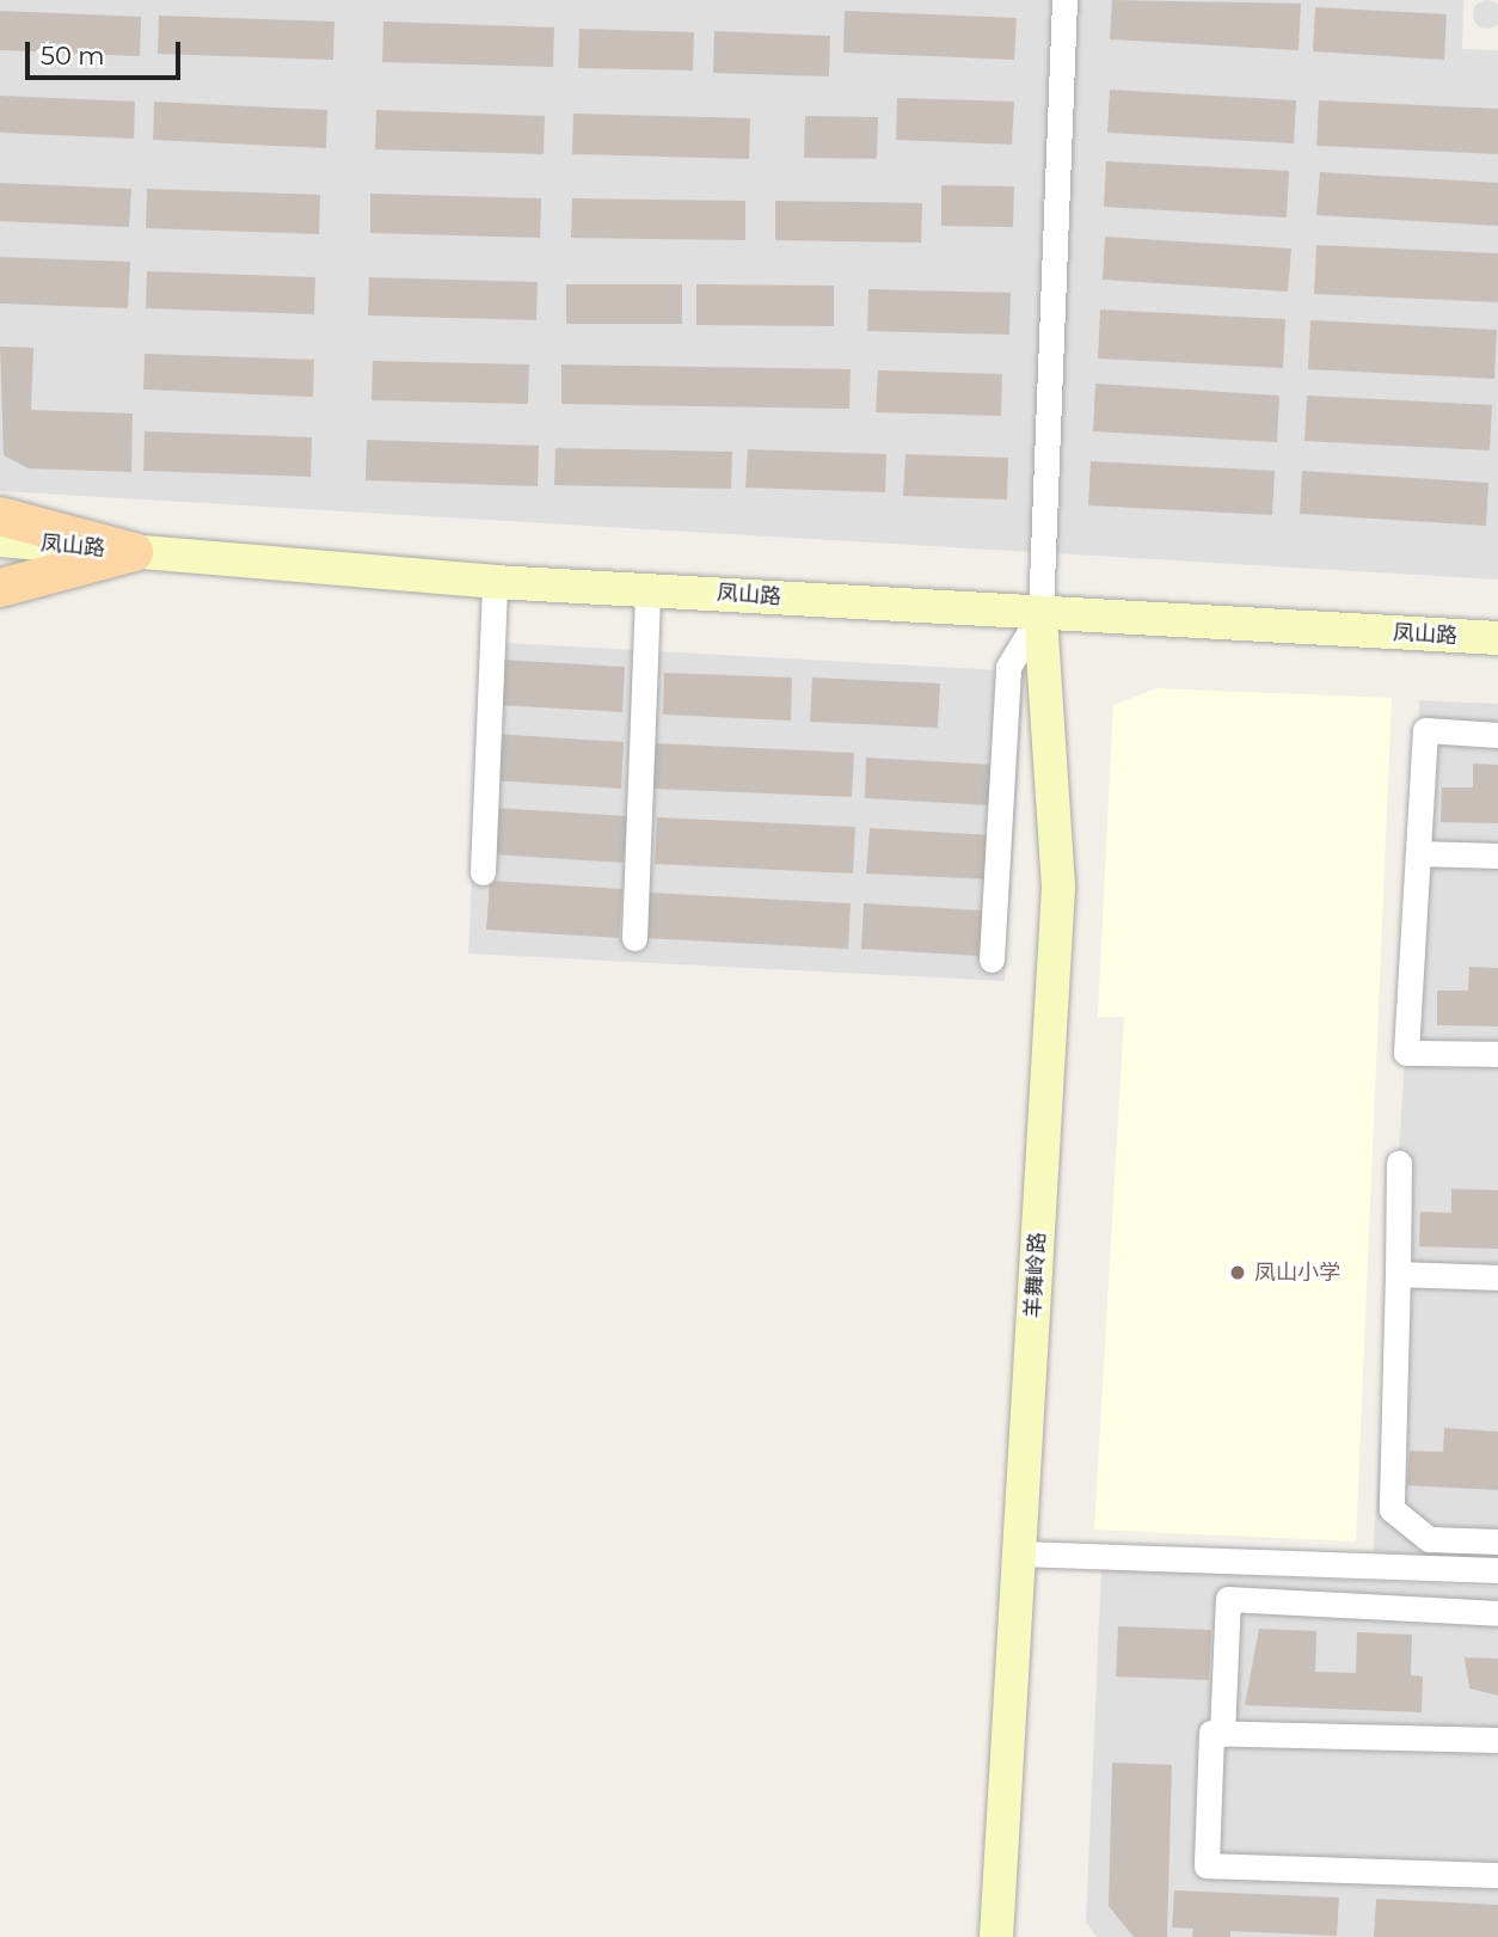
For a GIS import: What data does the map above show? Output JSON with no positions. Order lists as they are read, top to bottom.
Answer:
{
  "streets": {
    "street": ["凤山路", "羊舞岭路"]
  },
  "crossings": [
    ["凤山路", "羊舞岭路"]
  ],
  "places": ["凤山小学"],
  "scale_bar": "50 m"
}
